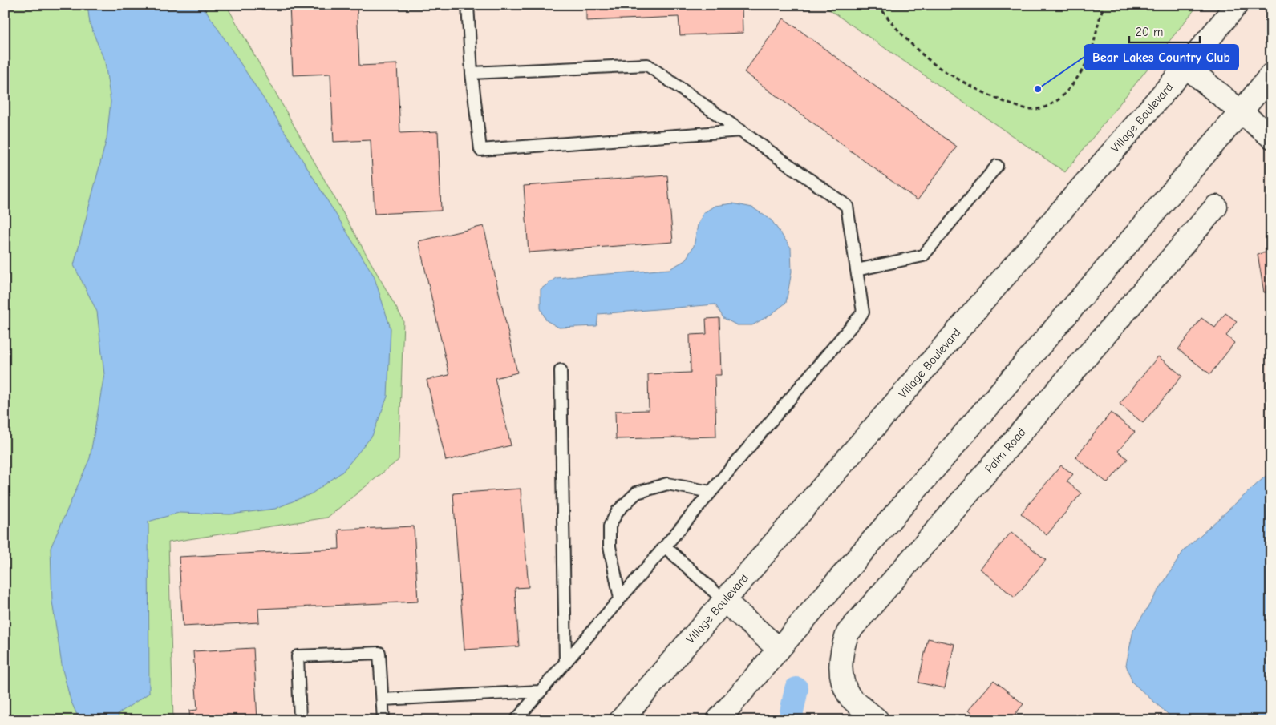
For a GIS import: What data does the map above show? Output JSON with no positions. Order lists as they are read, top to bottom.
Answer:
{
  "streets": {
    "street": ["Village Boulevard", "Palm Road"]
  },
  "places": ["Bear Lakes Country Club"],
  "scale_bar": "20 m"
}
